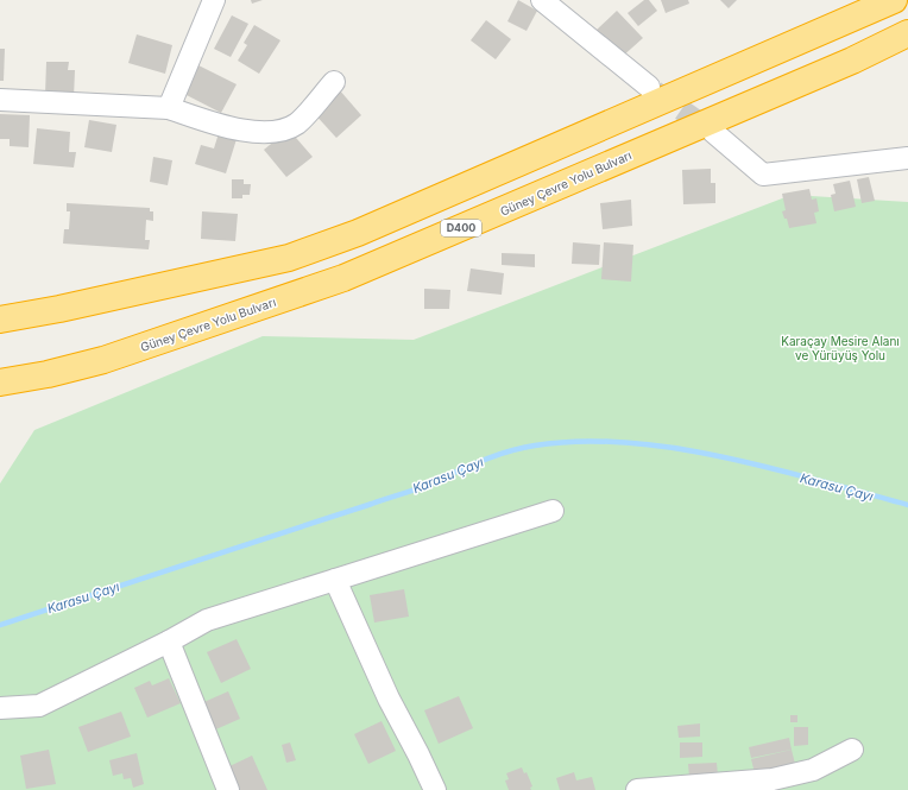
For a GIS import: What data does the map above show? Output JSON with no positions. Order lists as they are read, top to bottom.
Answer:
{
  "streets": {
    "highway": ["Güney Çevre Yolu Bulvarı", "D400"]
  },
  "water": ["Karasu Çayı"],
  "parks": ["Karaçay Mesire Alanı ve Yürüyüş Yolu"]
}
